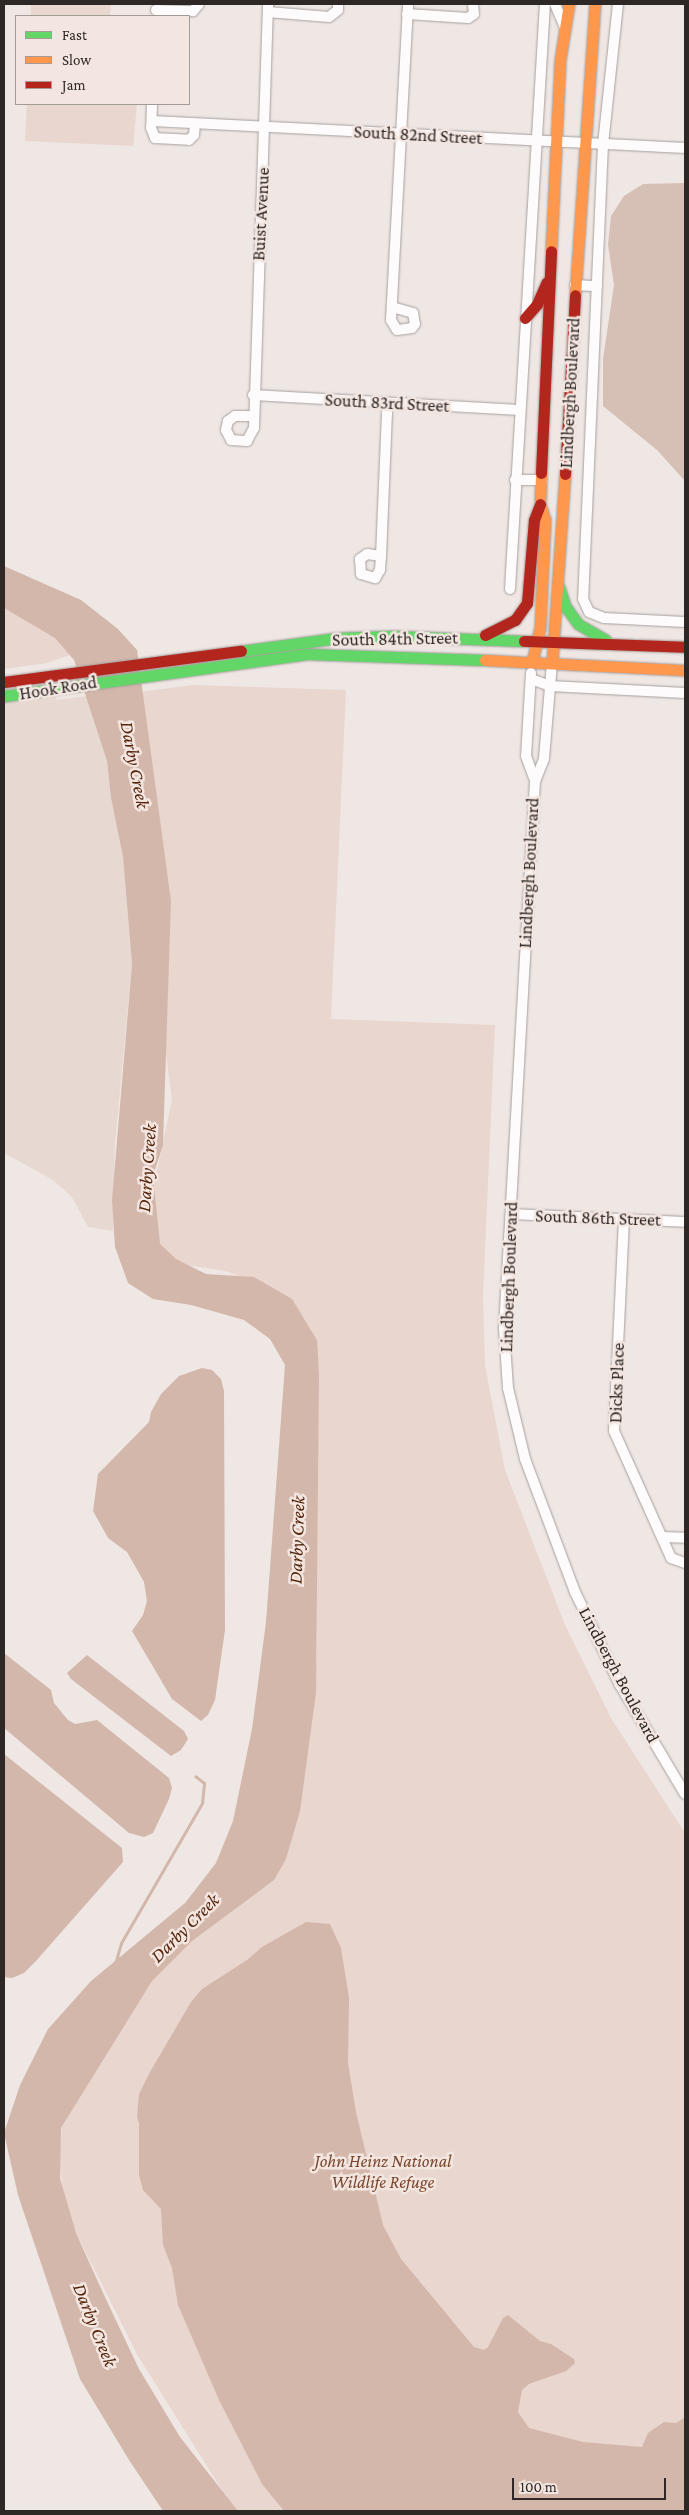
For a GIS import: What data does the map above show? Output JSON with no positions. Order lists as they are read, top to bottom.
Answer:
{
  "streets": {
    "main road": ["Lindbergh Boulevard", "South 84th Street", "Hook Road"],
    "street": [
      "South 82nd Street",
      "Buist Avenue",
      "South 83rd Street",
      "South 86th Street",
      "Dicks Place"
    ]
  },
  "crossings": [
    ["South 82nd Street", "Buist Avenue"],
    ["South 82nd Street", "Lindbergh Boulevard"],
    ["Buist Avenue", "South 83rd Street"],
    ["Lindbergh Boulevard", "South 84th Street"],
    ["Lindbergh Boulevard", "South 86th Street"],
    ["South 84th Street", "Hook Road"],
    ["South 86th Street", "Dicks Place"]
  ],
  "water": ["Darby Creek"],
  "parks": ["John Heinz National Wildlife Refuge"],
  "legend": ["Fast", "Slow", "Jam"],
  "scale_bar": "100 m"
}
